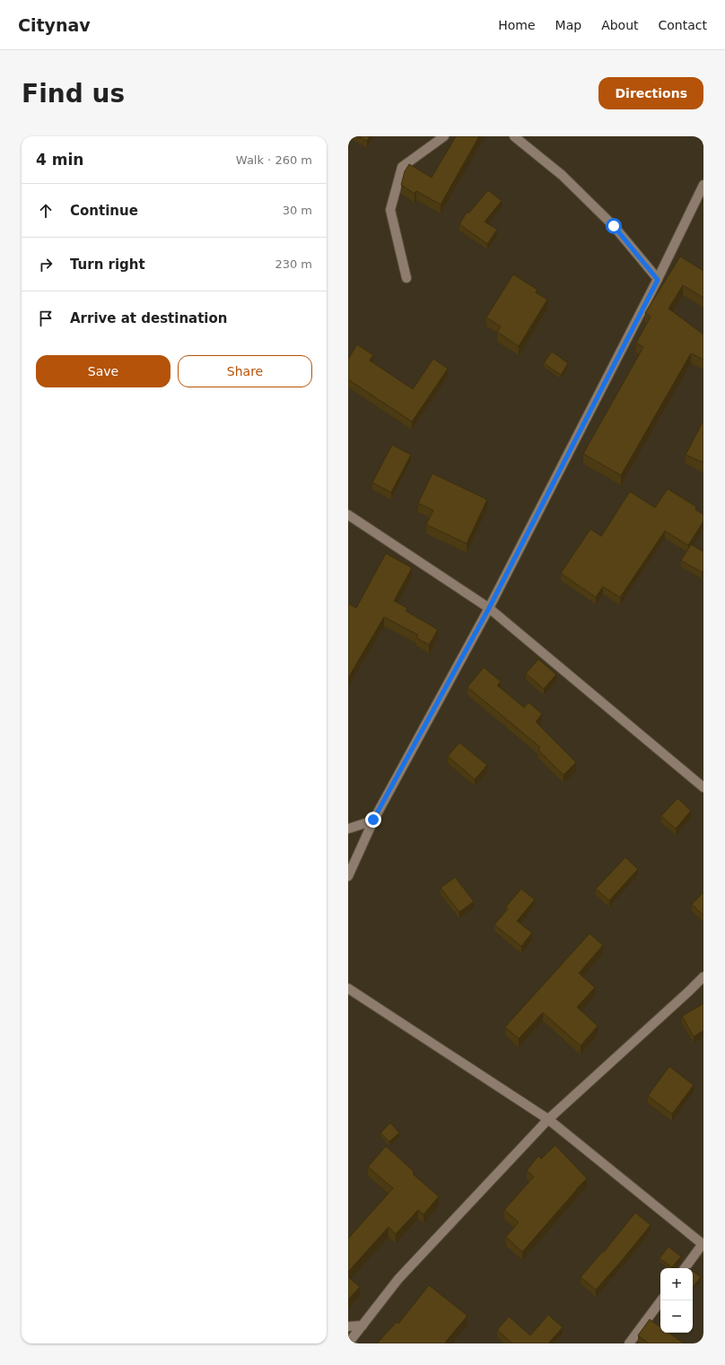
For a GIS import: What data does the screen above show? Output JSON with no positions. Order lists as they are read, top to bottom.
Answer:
{
  "page": {
    "header": "Citynav",
    "nav": [
      "Home",
      "Map",
      "About",
      "Contact"
    ],
    "buttons": [
      "Directions",
      ["Save", "Share"]
    ],
    "title": "Find us",
    "heading": ["4 min", "Walk · 260 m"],
    "list": [
      ["Continue", "30 m"],
      ["Turn right", "230 m"],
      "Arrive at destination"
    ],
    "map_buttons": ["+", "−"]
  }
}
